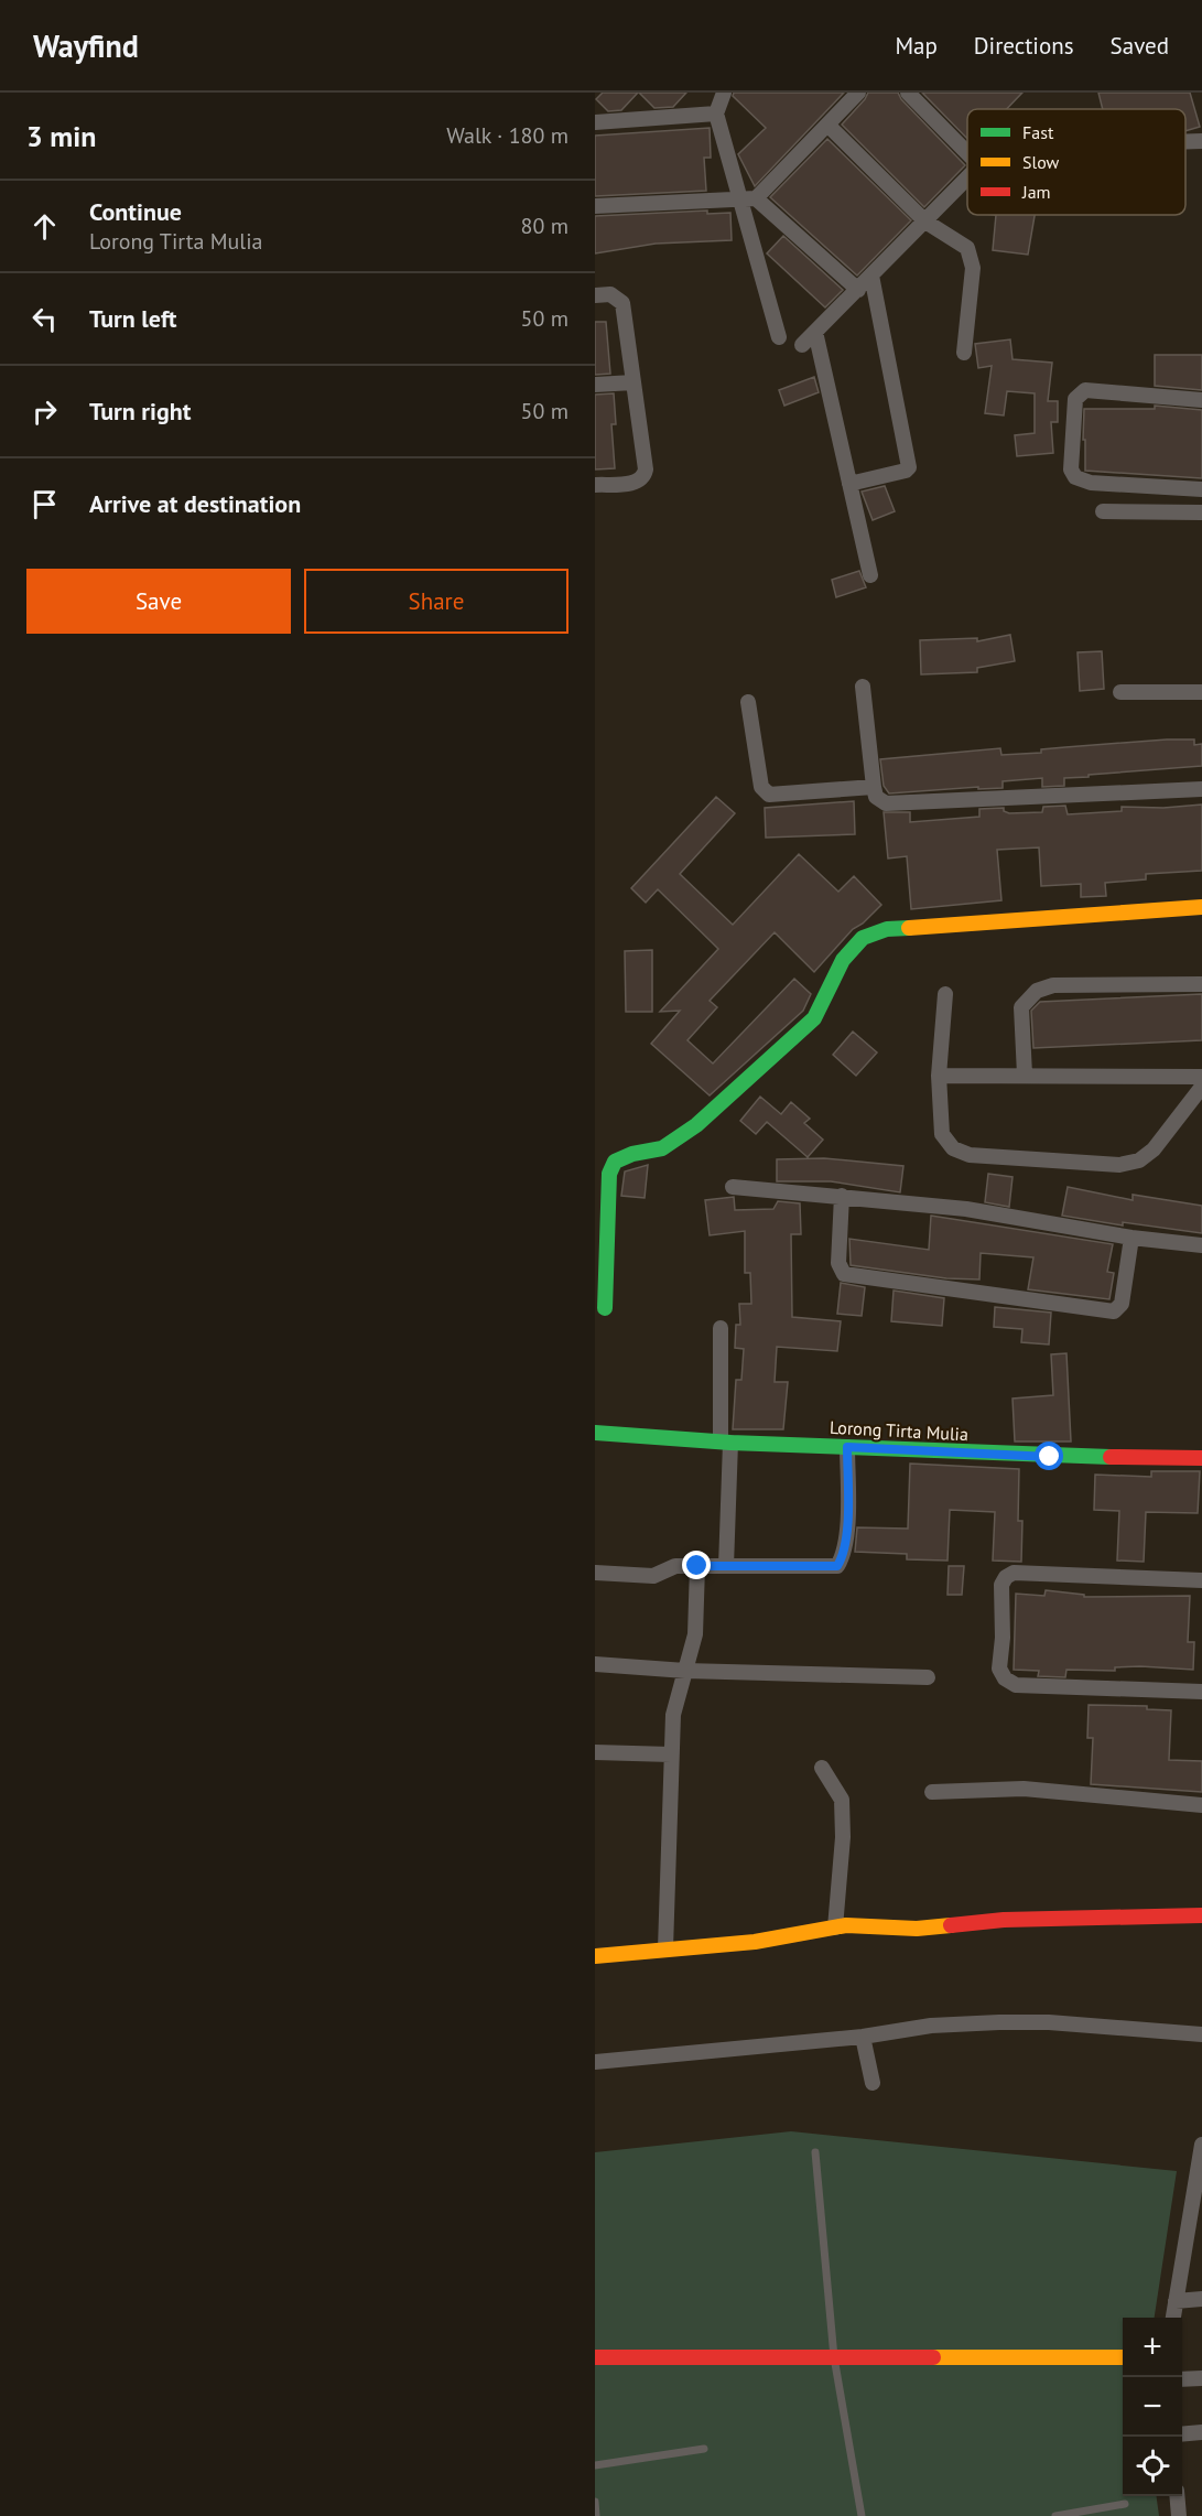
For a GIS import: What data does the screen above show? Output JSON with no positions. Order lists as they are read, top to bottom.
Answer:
{
  "streets": {
    "street": ["Lorong Tirta Mulia"]
  },
  "legend": ["Fast", "Slow", "Jam"],
  "page": {
    "header": "Wayfind",
    "nav": ["Map", "Directions", "Saved"],
    "heading": ["3 min", "Walk · 180 m"],
    "list": [
      ["Continue", "Lorong Tirta Mulia", "80 m"],
      ["Turn left", "50 m"],
      ["Turn right", "50 m"],
      "Arrive at destination"
    ],
    "buttons": ["Save", "Share"],
    "map_buttons": ["+", "−"]
  }
}
